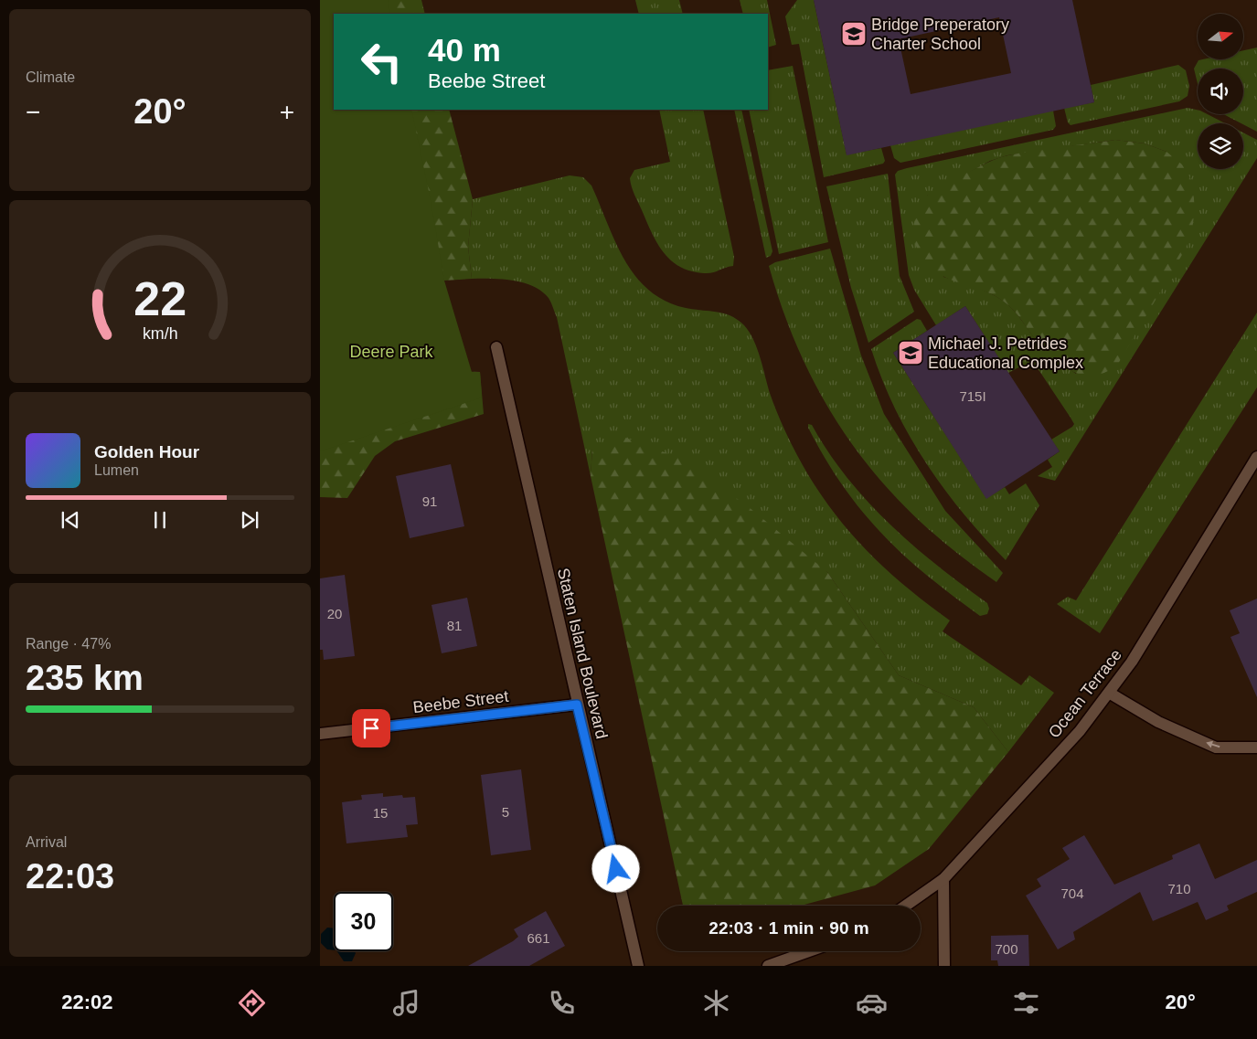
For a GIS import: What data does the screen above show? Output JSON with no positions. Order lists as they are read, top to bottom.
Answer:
{
  "streets": {
    "street": ["Staten Island Boulevard", "Ocean Terrace", "Beebe Street"]
  },
  "crossings": [
    ["Staten Island Boulevard", "Beebe Street"]
  ],
  "parks": ["Deere Park"],
  "places": {
    "school or university": ["Bridge Preperatory Charter School", "Michael J. Petrides Educational Complex"]
  },
  "house_numbers": [
    "715I",
    "91",
    "20",
    "81",
    "5",
    "15",
    "710",
    "704",
    "661",
    "700"
  ],
  "north": "right",
  "page": {
    "tile": [
      "Climate",
      ["Range · 47%", "235 km"],
      ["Arrival", "22:03"]
    ],
    "turn": ["40 m", "Beebe Street"],
    "heat": ["−", "20°", "+"],
    "song": ["Golden Hour", "Lumen"],
    "limit": "30",
    "trip": "22:03 · 1 min · 90 m",
    "tabs": ["22:02", "20°"],
    "gauge": ["22", "km/h"]
  }
}
